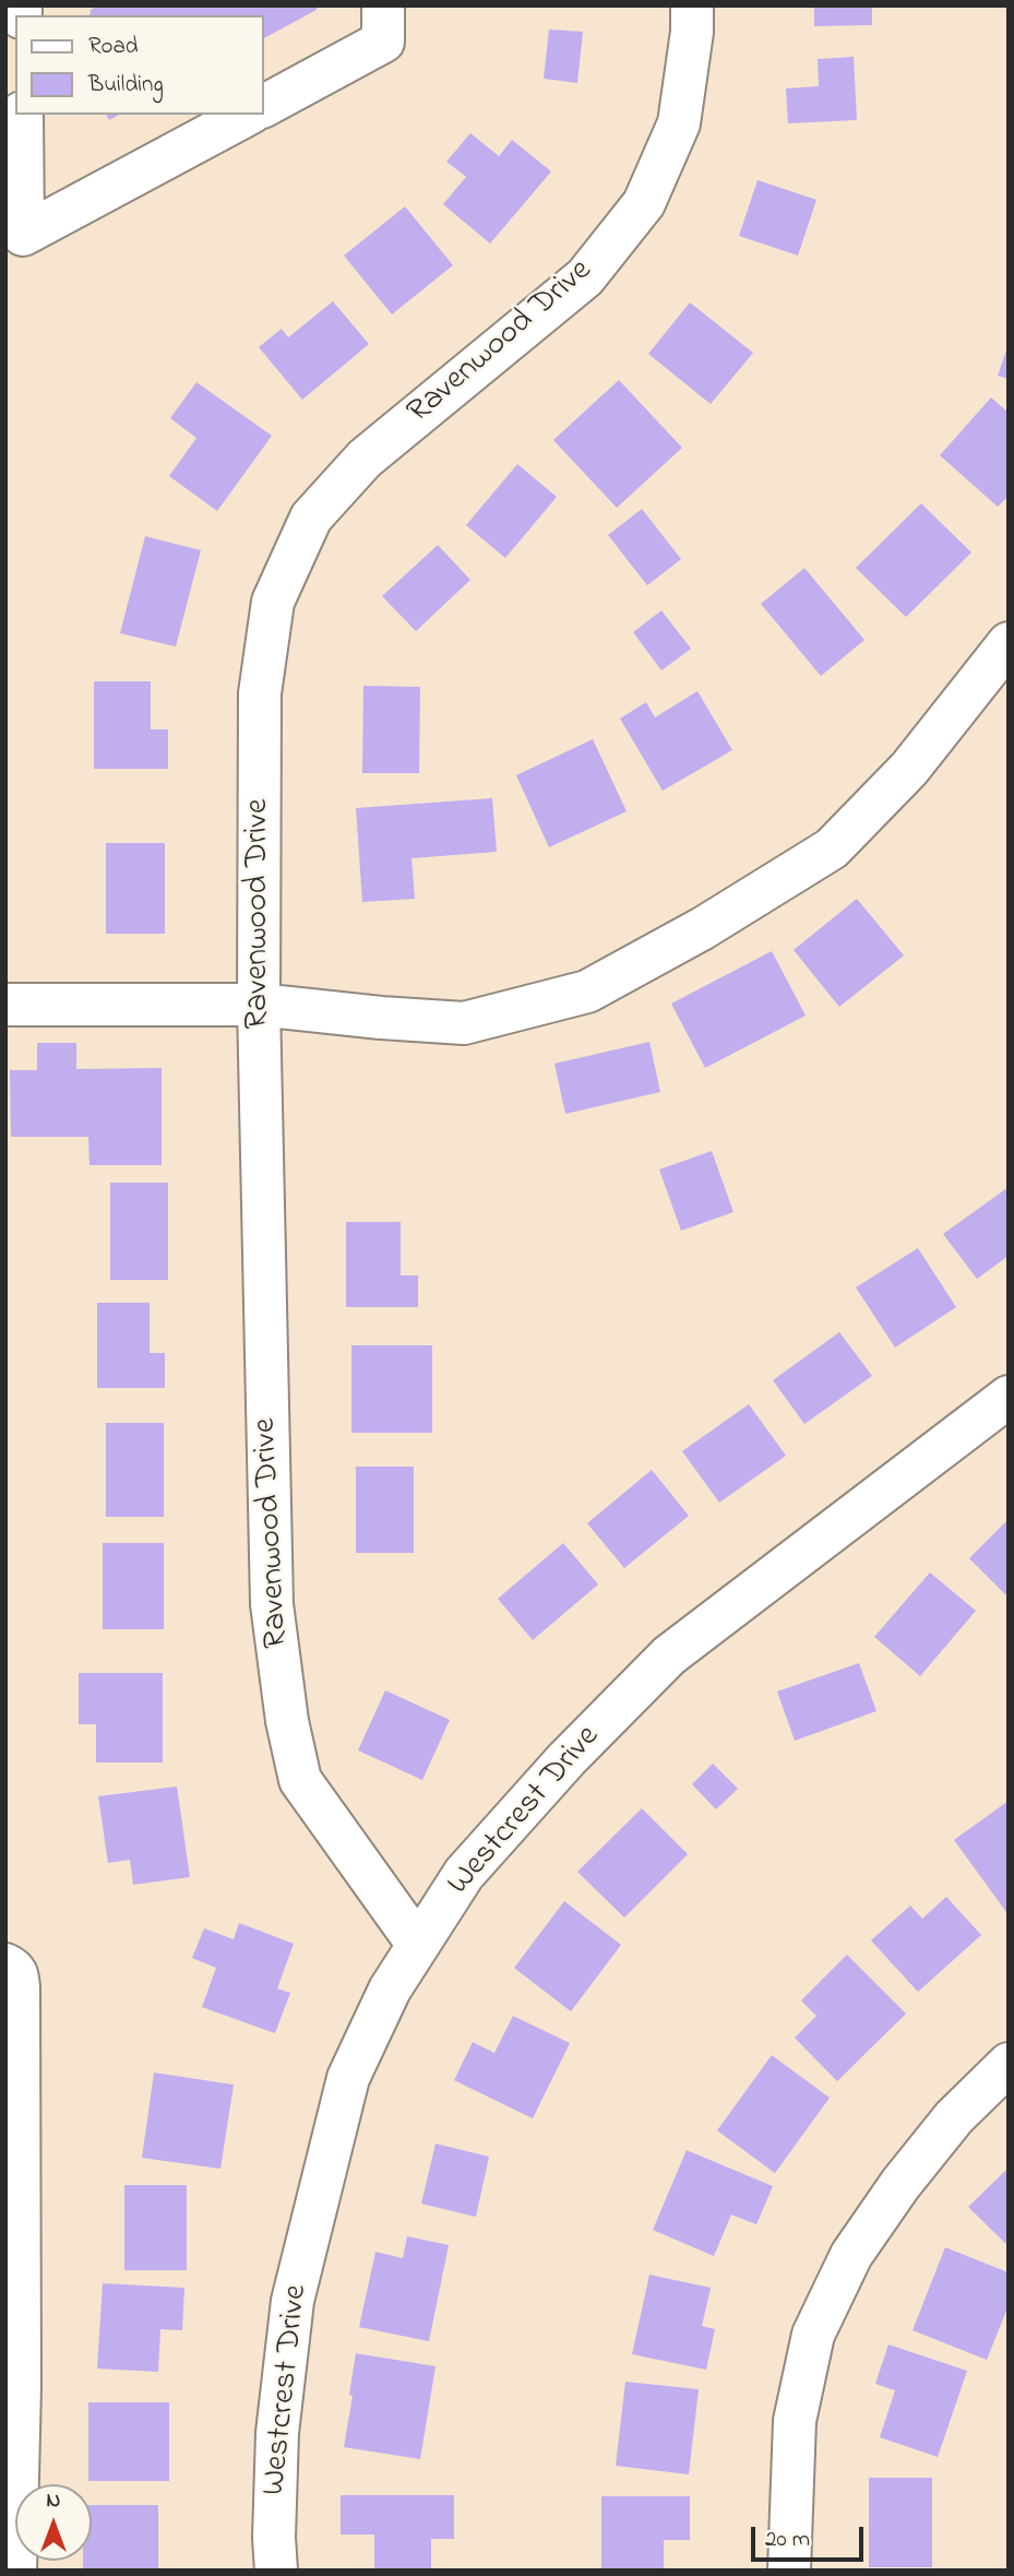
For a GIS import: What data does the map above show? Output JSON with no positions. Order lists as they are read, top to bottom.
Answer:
{
  "streets": {
    "street": ["Ravenwood Drive", "Westcrest Drive"]
  },
  "crossings": [
    ["Ravenwood Drive", "Westcrest Drive"]
  ],
  "legend": ["Road", "Building"],
  "scale_bar": "20 m",
  "north": "top"
}
